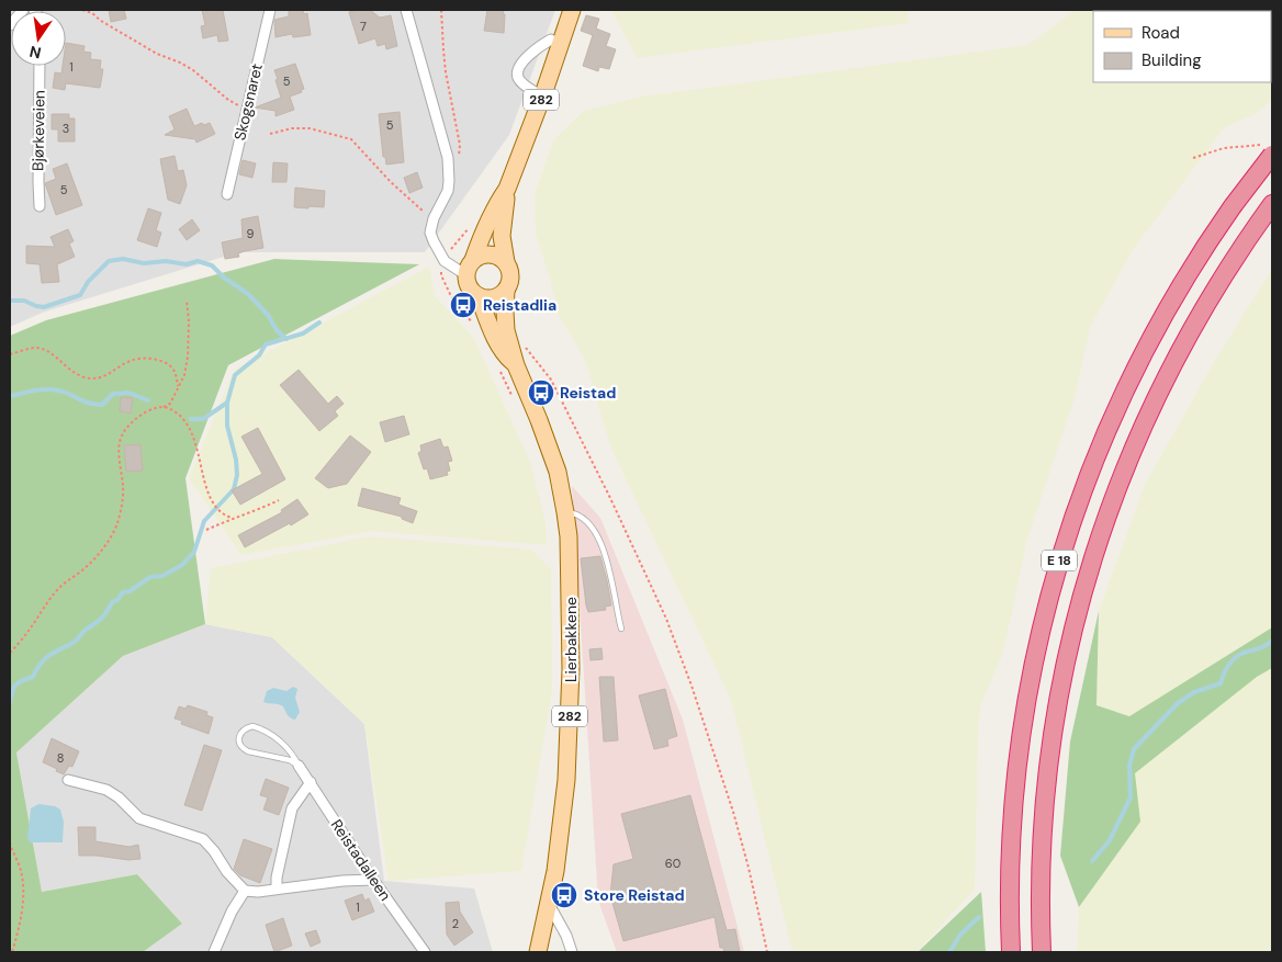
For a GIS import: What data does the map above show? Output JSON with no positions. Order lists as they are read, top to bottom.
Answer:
{
  "streets": {
    "highway": ["E 18"],
    "main road": ["282", "Lierbakkene"],
    "street": ["Skogsnaret", "Bjørkeveien", "Reistadalleen"]
  },
  "crossings": [
    ["282", "Lierbakkene"]
  ],
  "places": {
    "bus stop": ["Reistadlia", "Reistad", "Store Reistad"]
  },
  "house_numbers": [
    "7",
    "1",
    "5",
    "5",
    "3",
    "5",
    "9",
    "8",
    "60",
    "1",
    "2"
  ],
  "legend": ["Road", "Building"],
  "north": "bottom"
}
